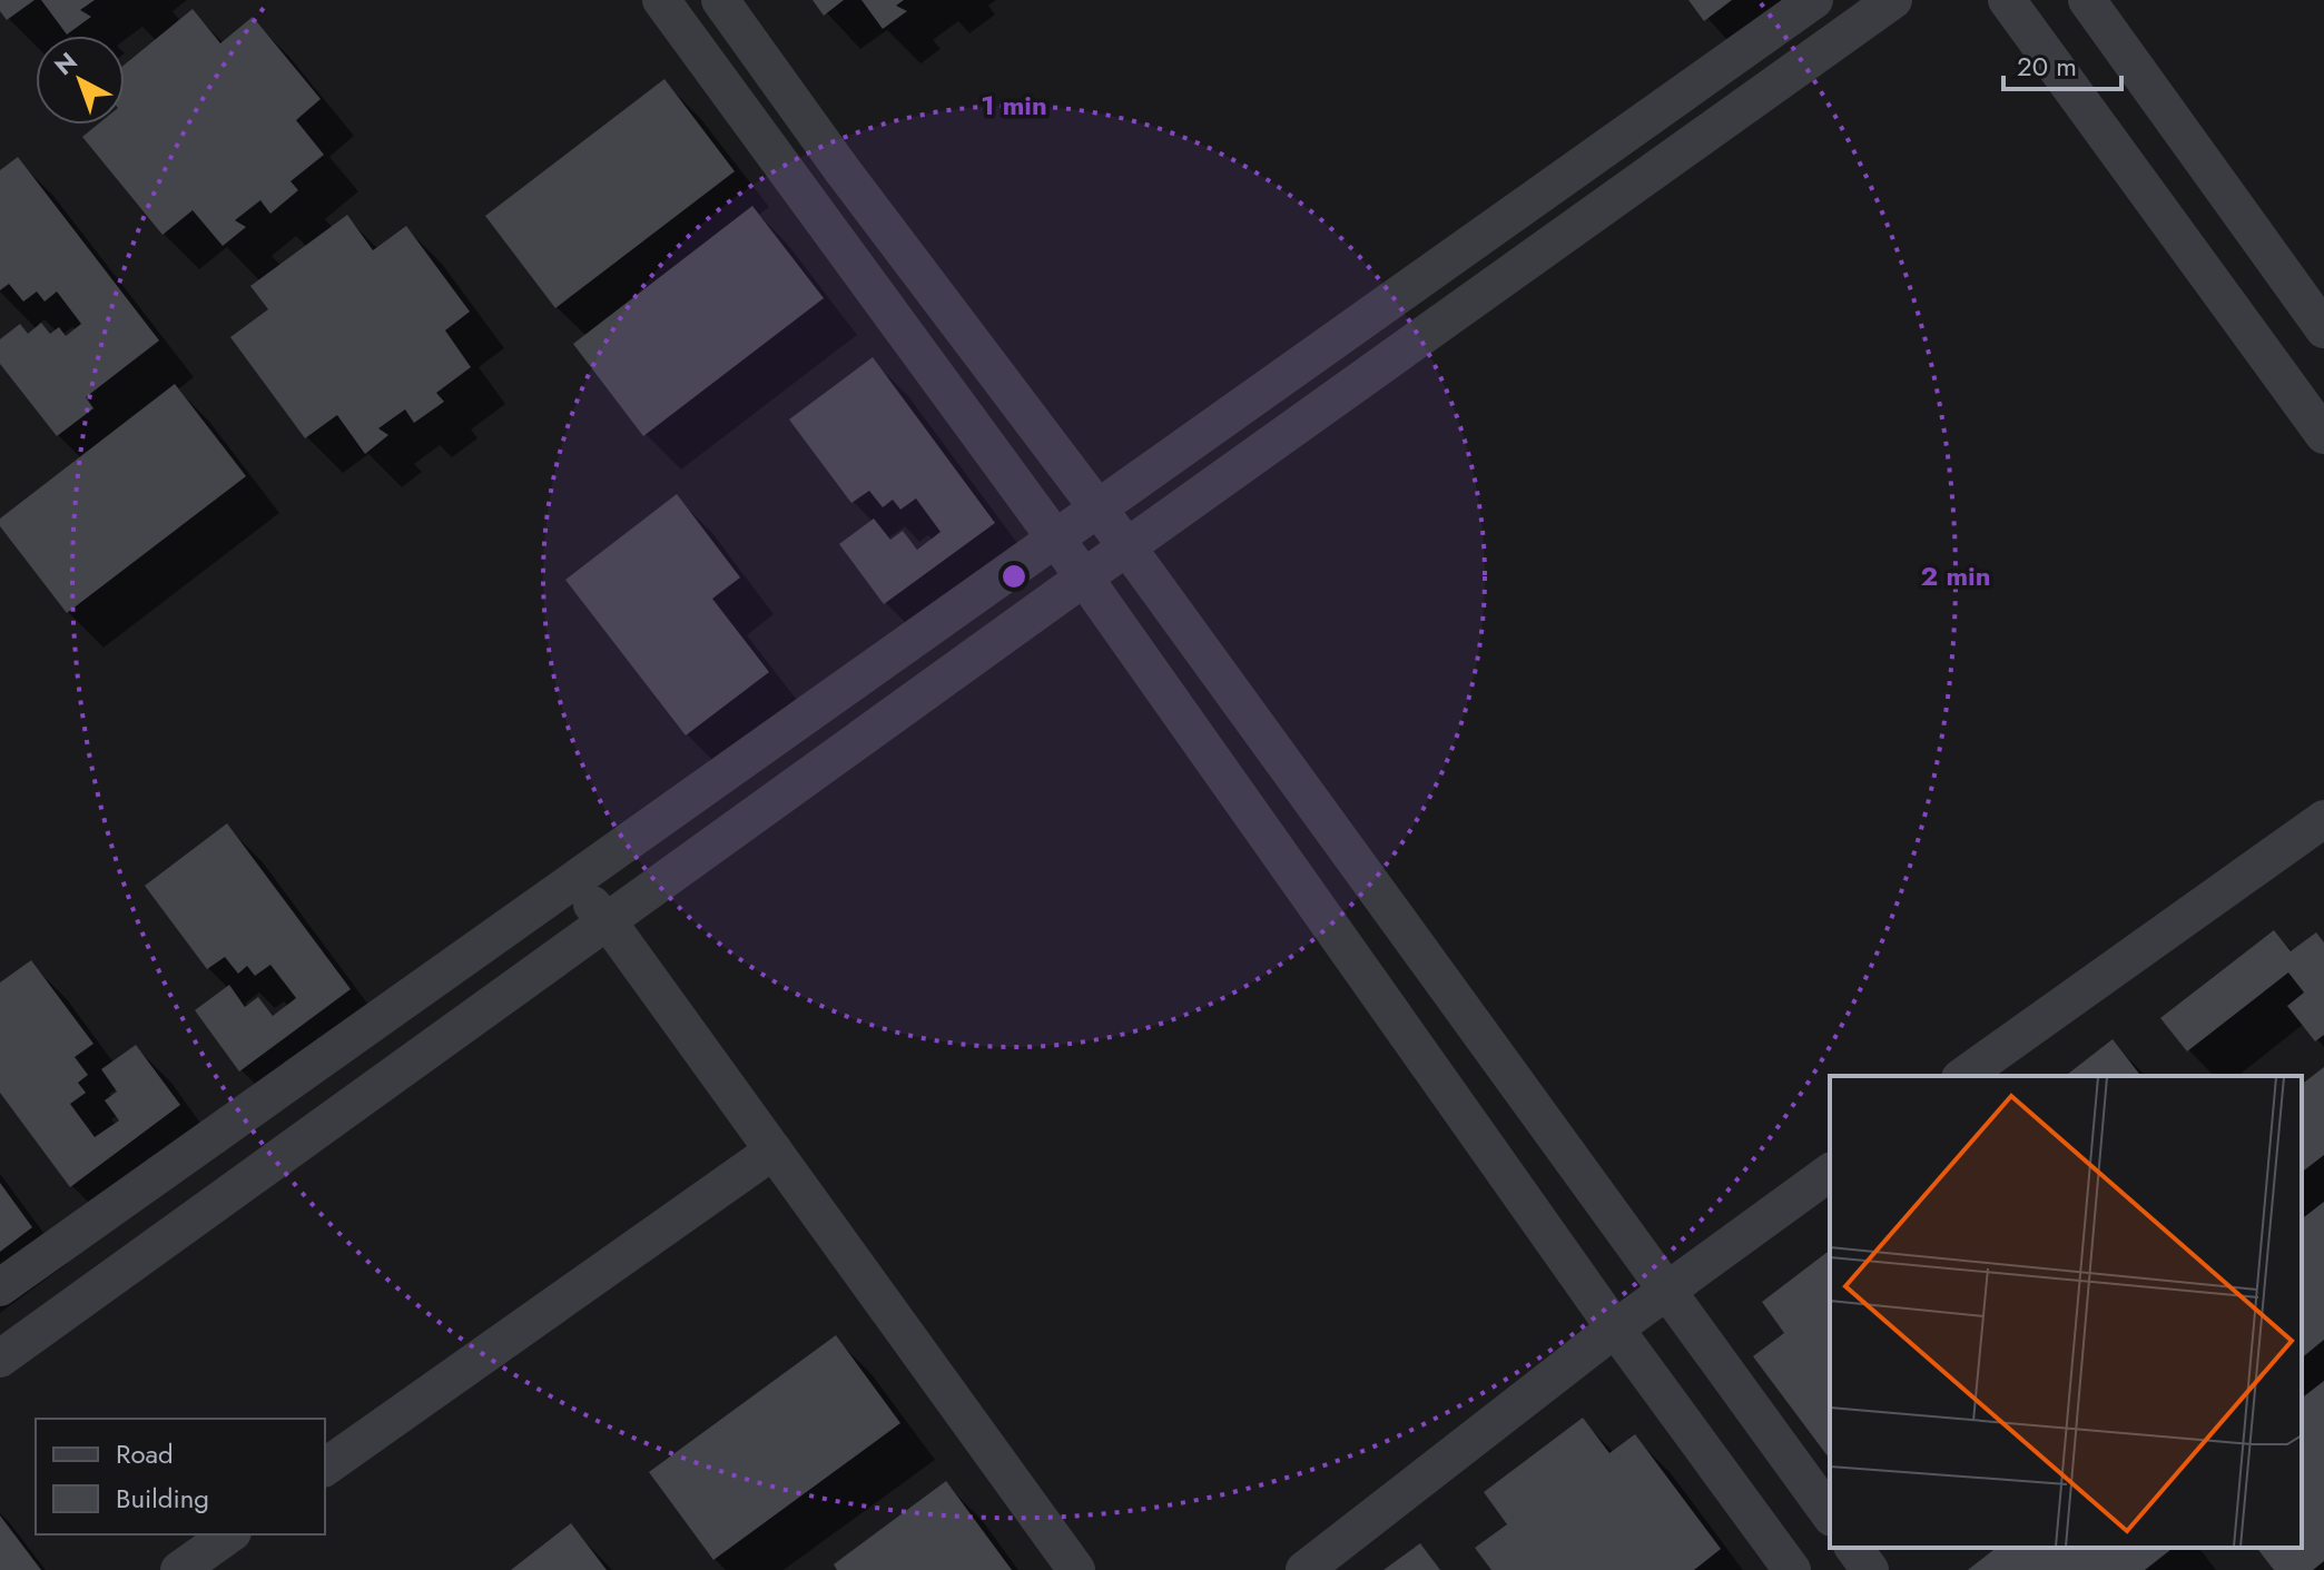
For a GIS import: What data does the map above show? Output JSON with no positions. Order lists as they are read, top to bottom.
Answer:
{
  "legend": ["Road", "Building"],
  "scale_bar": "20 m",
  "north": "top left",
  "rings": ["1 min", "2 min"]
}
